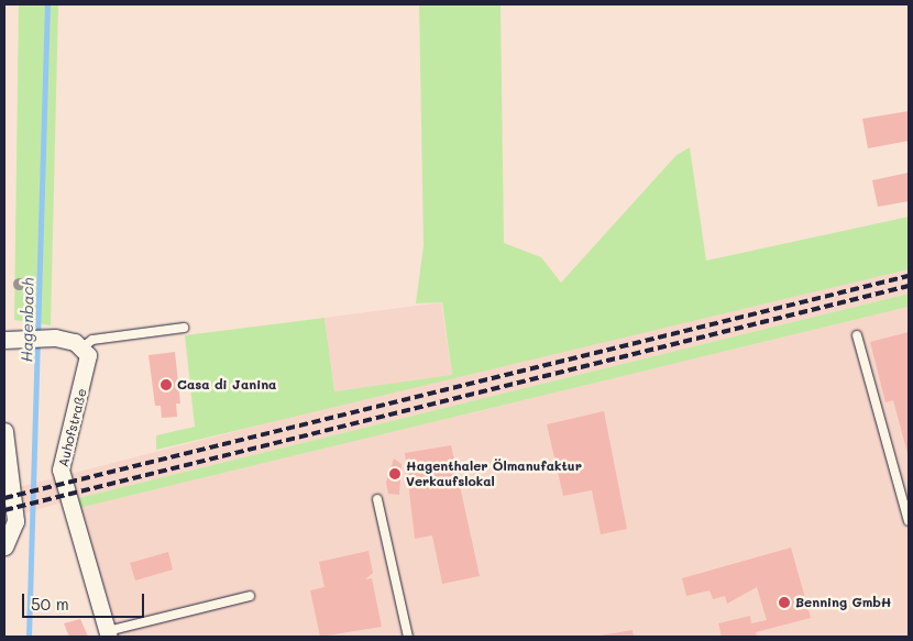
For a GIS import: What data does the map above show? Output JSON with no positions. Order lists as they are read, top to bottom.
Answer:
{
  "streets": {
    "street": ["Auhofstraße"]
  },
  "water": ["Hagenbach"],
  "places": ["Casa di Janina", "Hagenthaler Ölmanufaktur Verkaufslokal", "Benning GmbH"],
  "scale_bar": "50 m"
}
